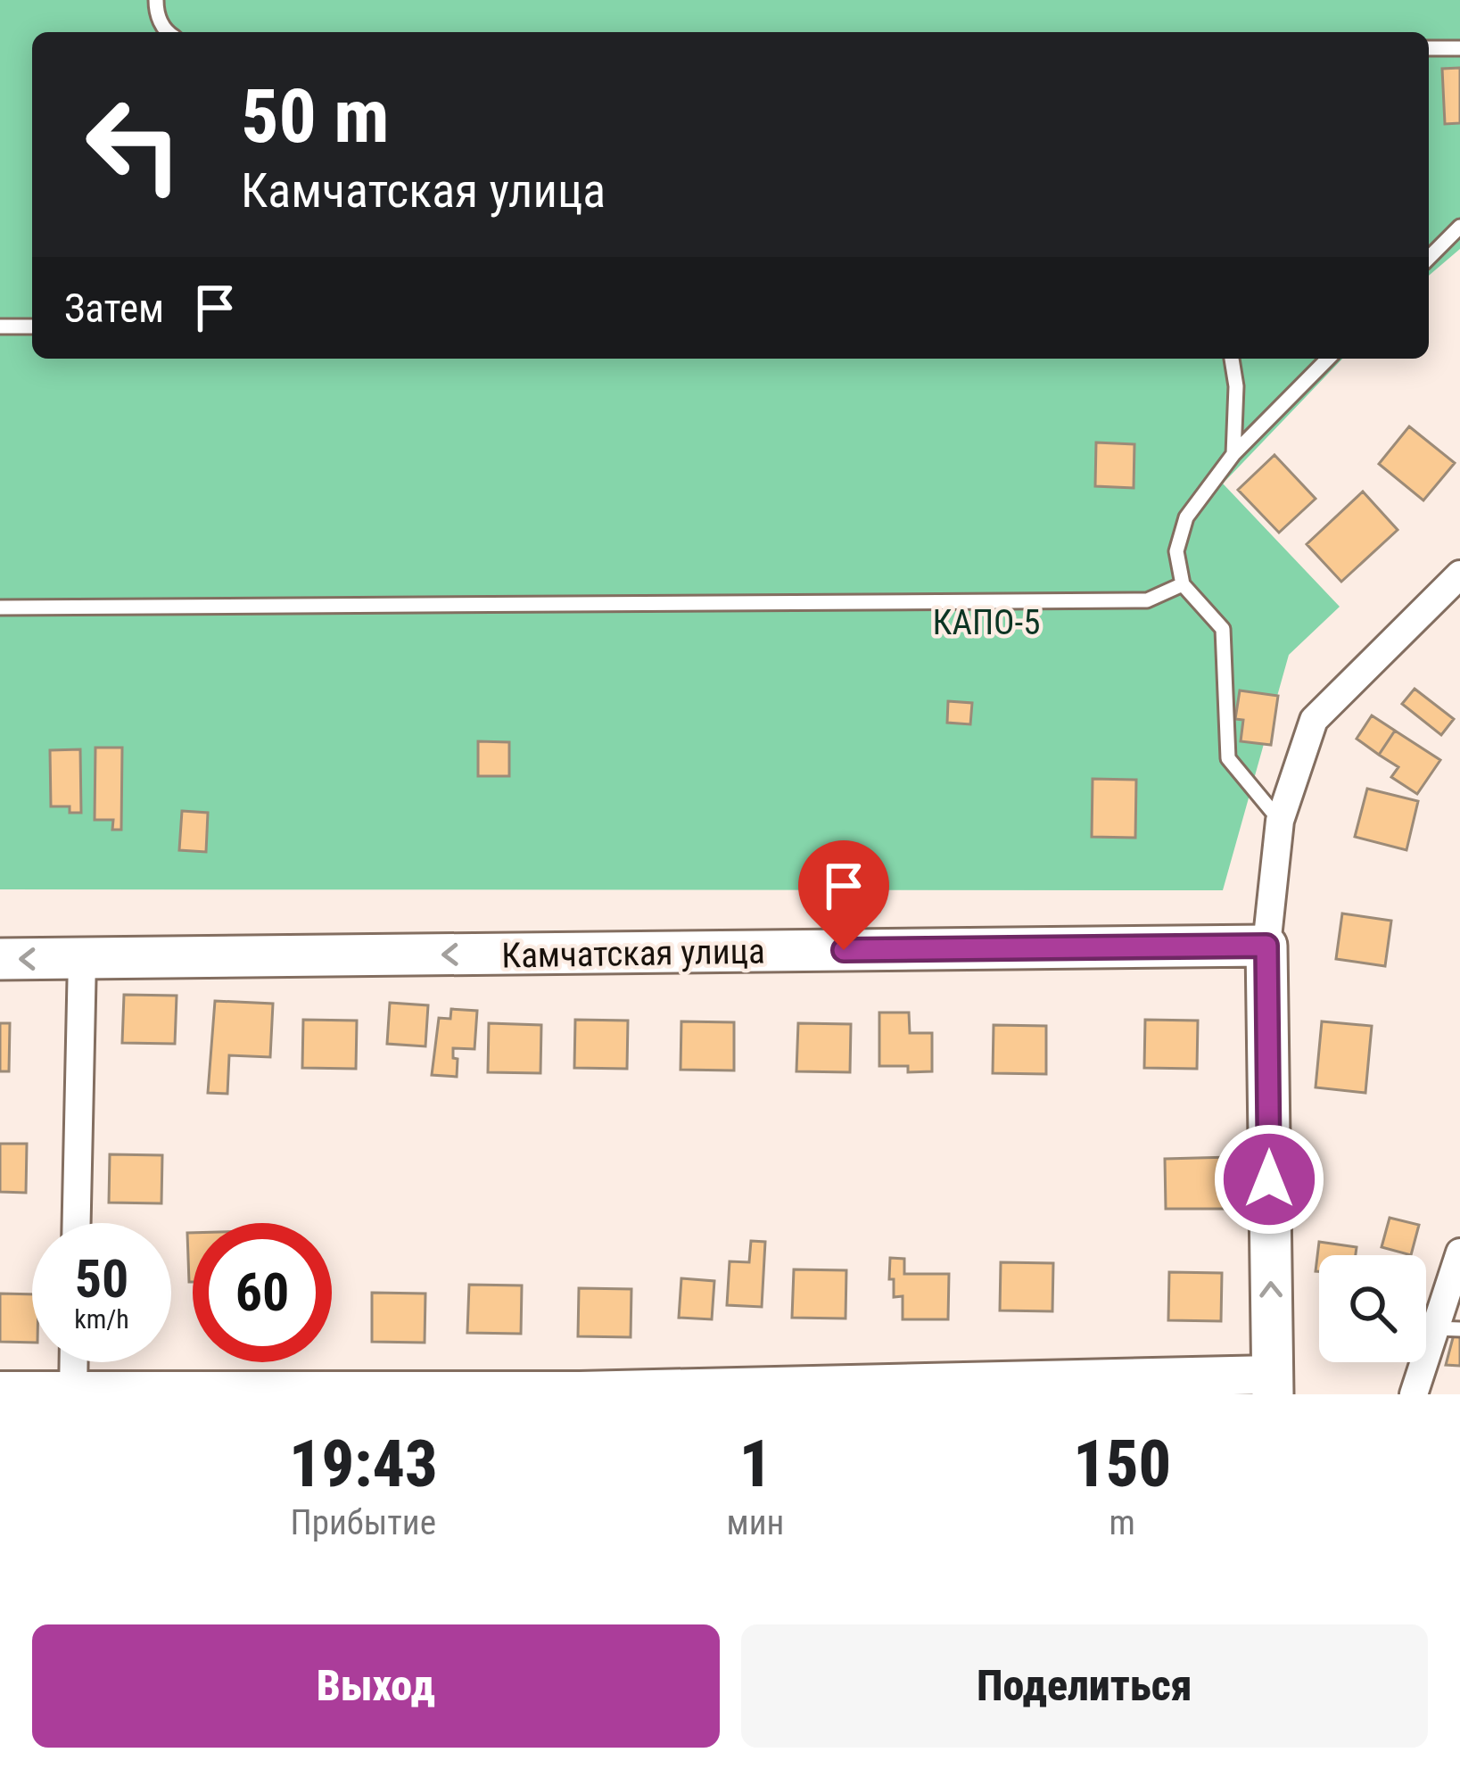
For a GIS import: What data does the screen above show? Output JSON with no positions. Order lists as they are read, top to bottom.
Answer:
{
  "streets": {
    "main road": ["Камчатская улица"]
  },
  "one_way": ["Камчатская улица"],
  "parks": ["КАПО-5"],
  "page": {
    "turn": ["50 m", "Камчатская улица"],
    "then": "Затем",
    "speed": "50 km/h",
    "limit": "60",
    "eta": [
      "19:43",
      "Прибытие",
      "1",
      "мин",
      "150",
      "m"
    ],
    "buttons": ["Выход", "Поделиться"]
  }
}
